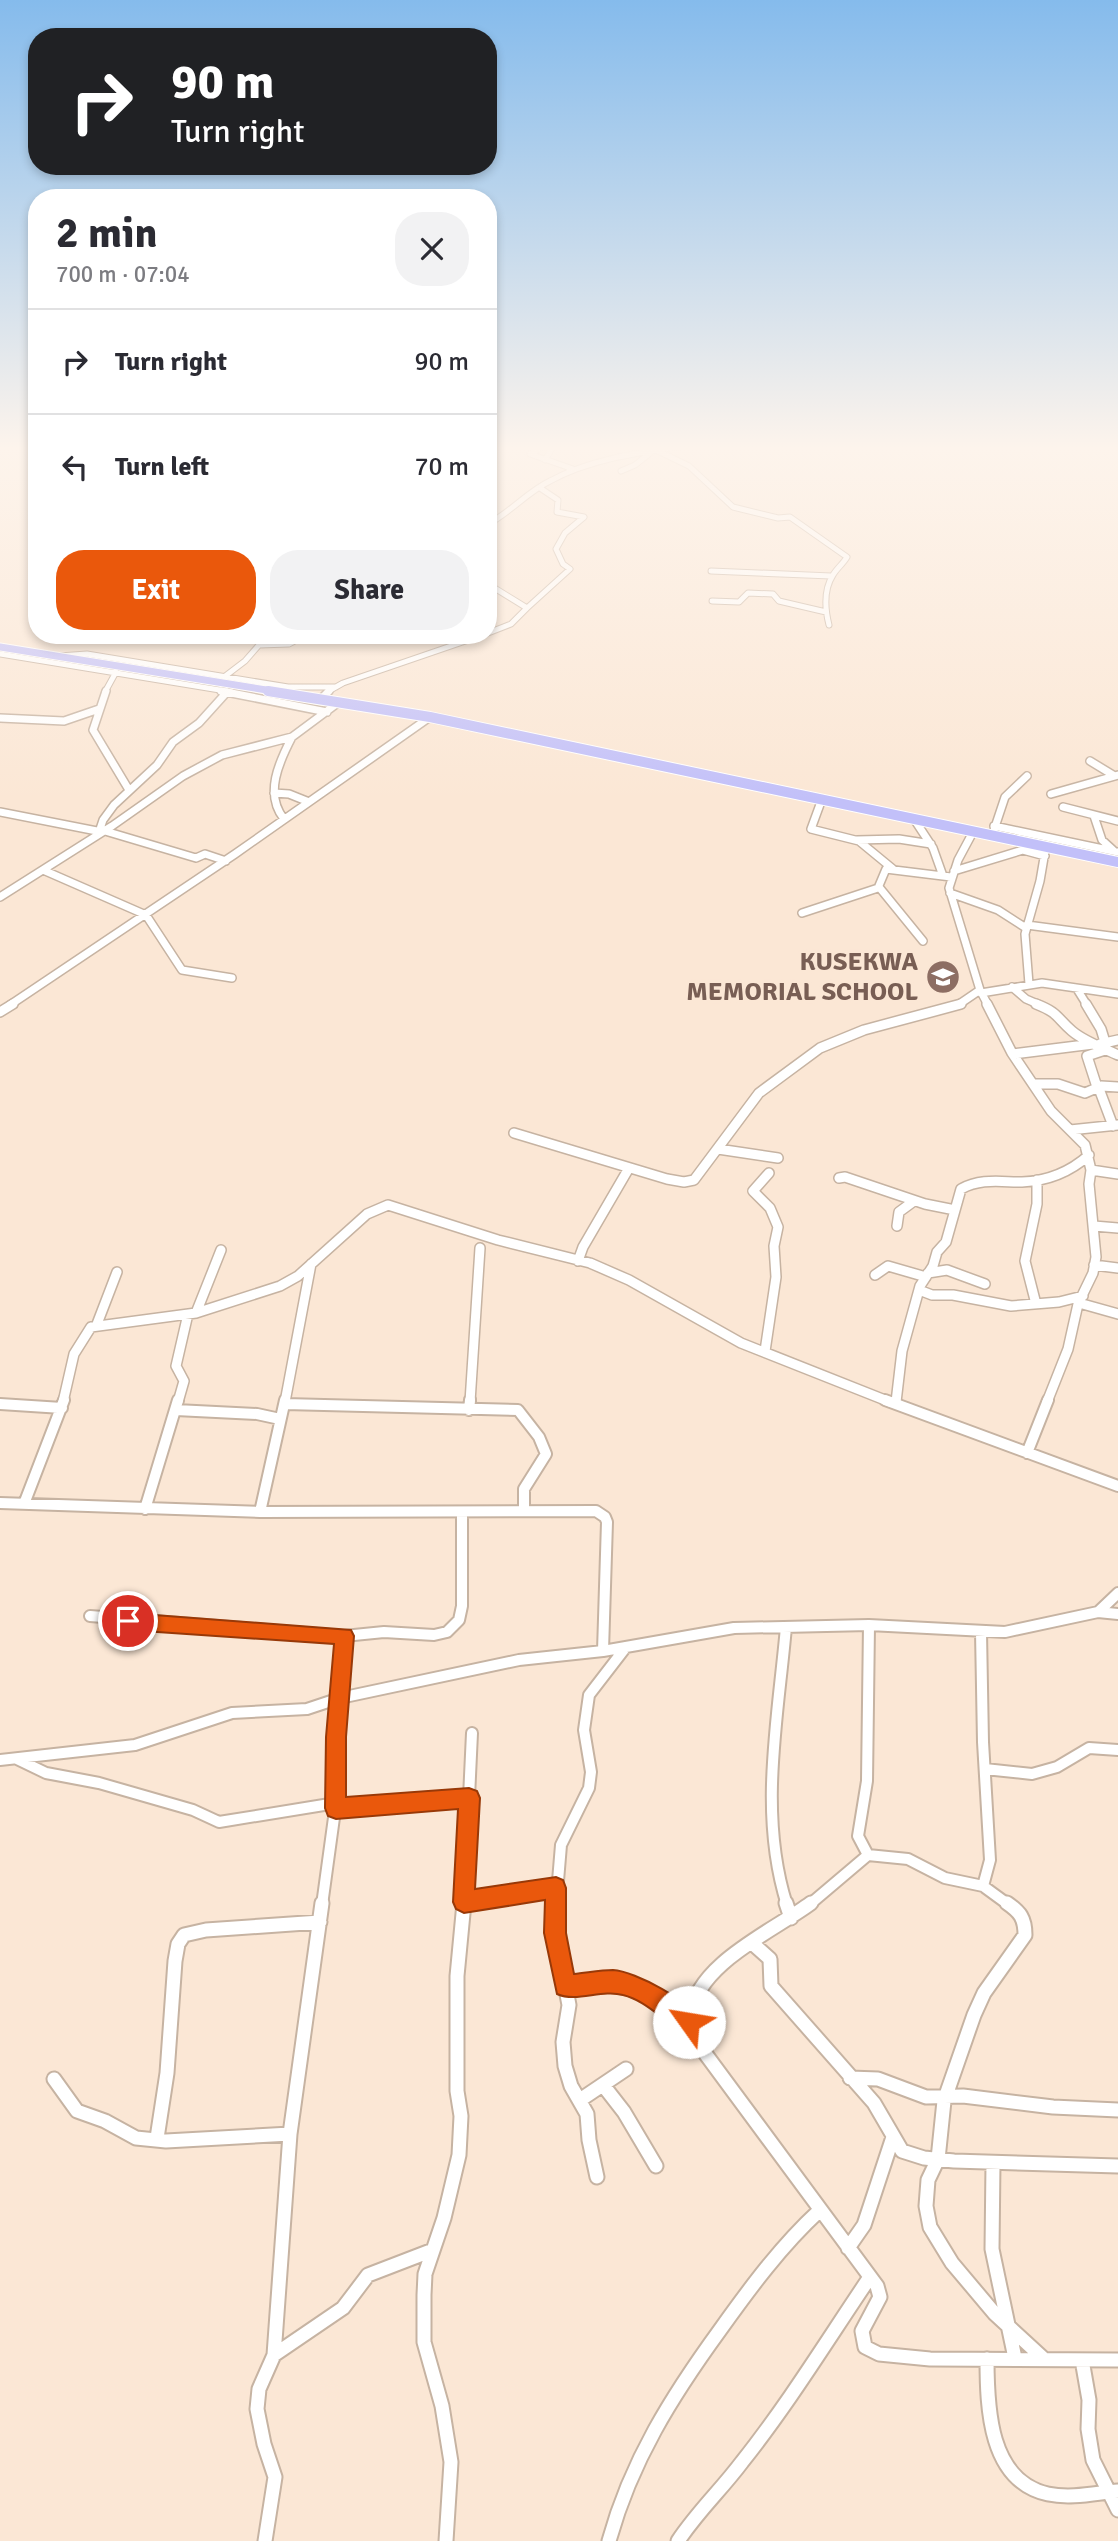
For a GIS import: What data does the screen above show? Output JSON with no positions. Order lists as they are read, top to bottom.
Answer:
{
  "places": {
    "school or university": ["KUSEKWA MEMORIAL SCHOOL"]
  },
  "page": {
    "turn": ["90 m", "Turn right"],
    "heading": ["2 min", "700 m · 07:04"],
    "list": [
      {
        "name": "Turn right",
        "value": "90 m"
      },
      {
        "name": "Turn left",
        "value": "70 m"
      }
    ],
    "buttons": ["Exit", "Share"]
  }
}
